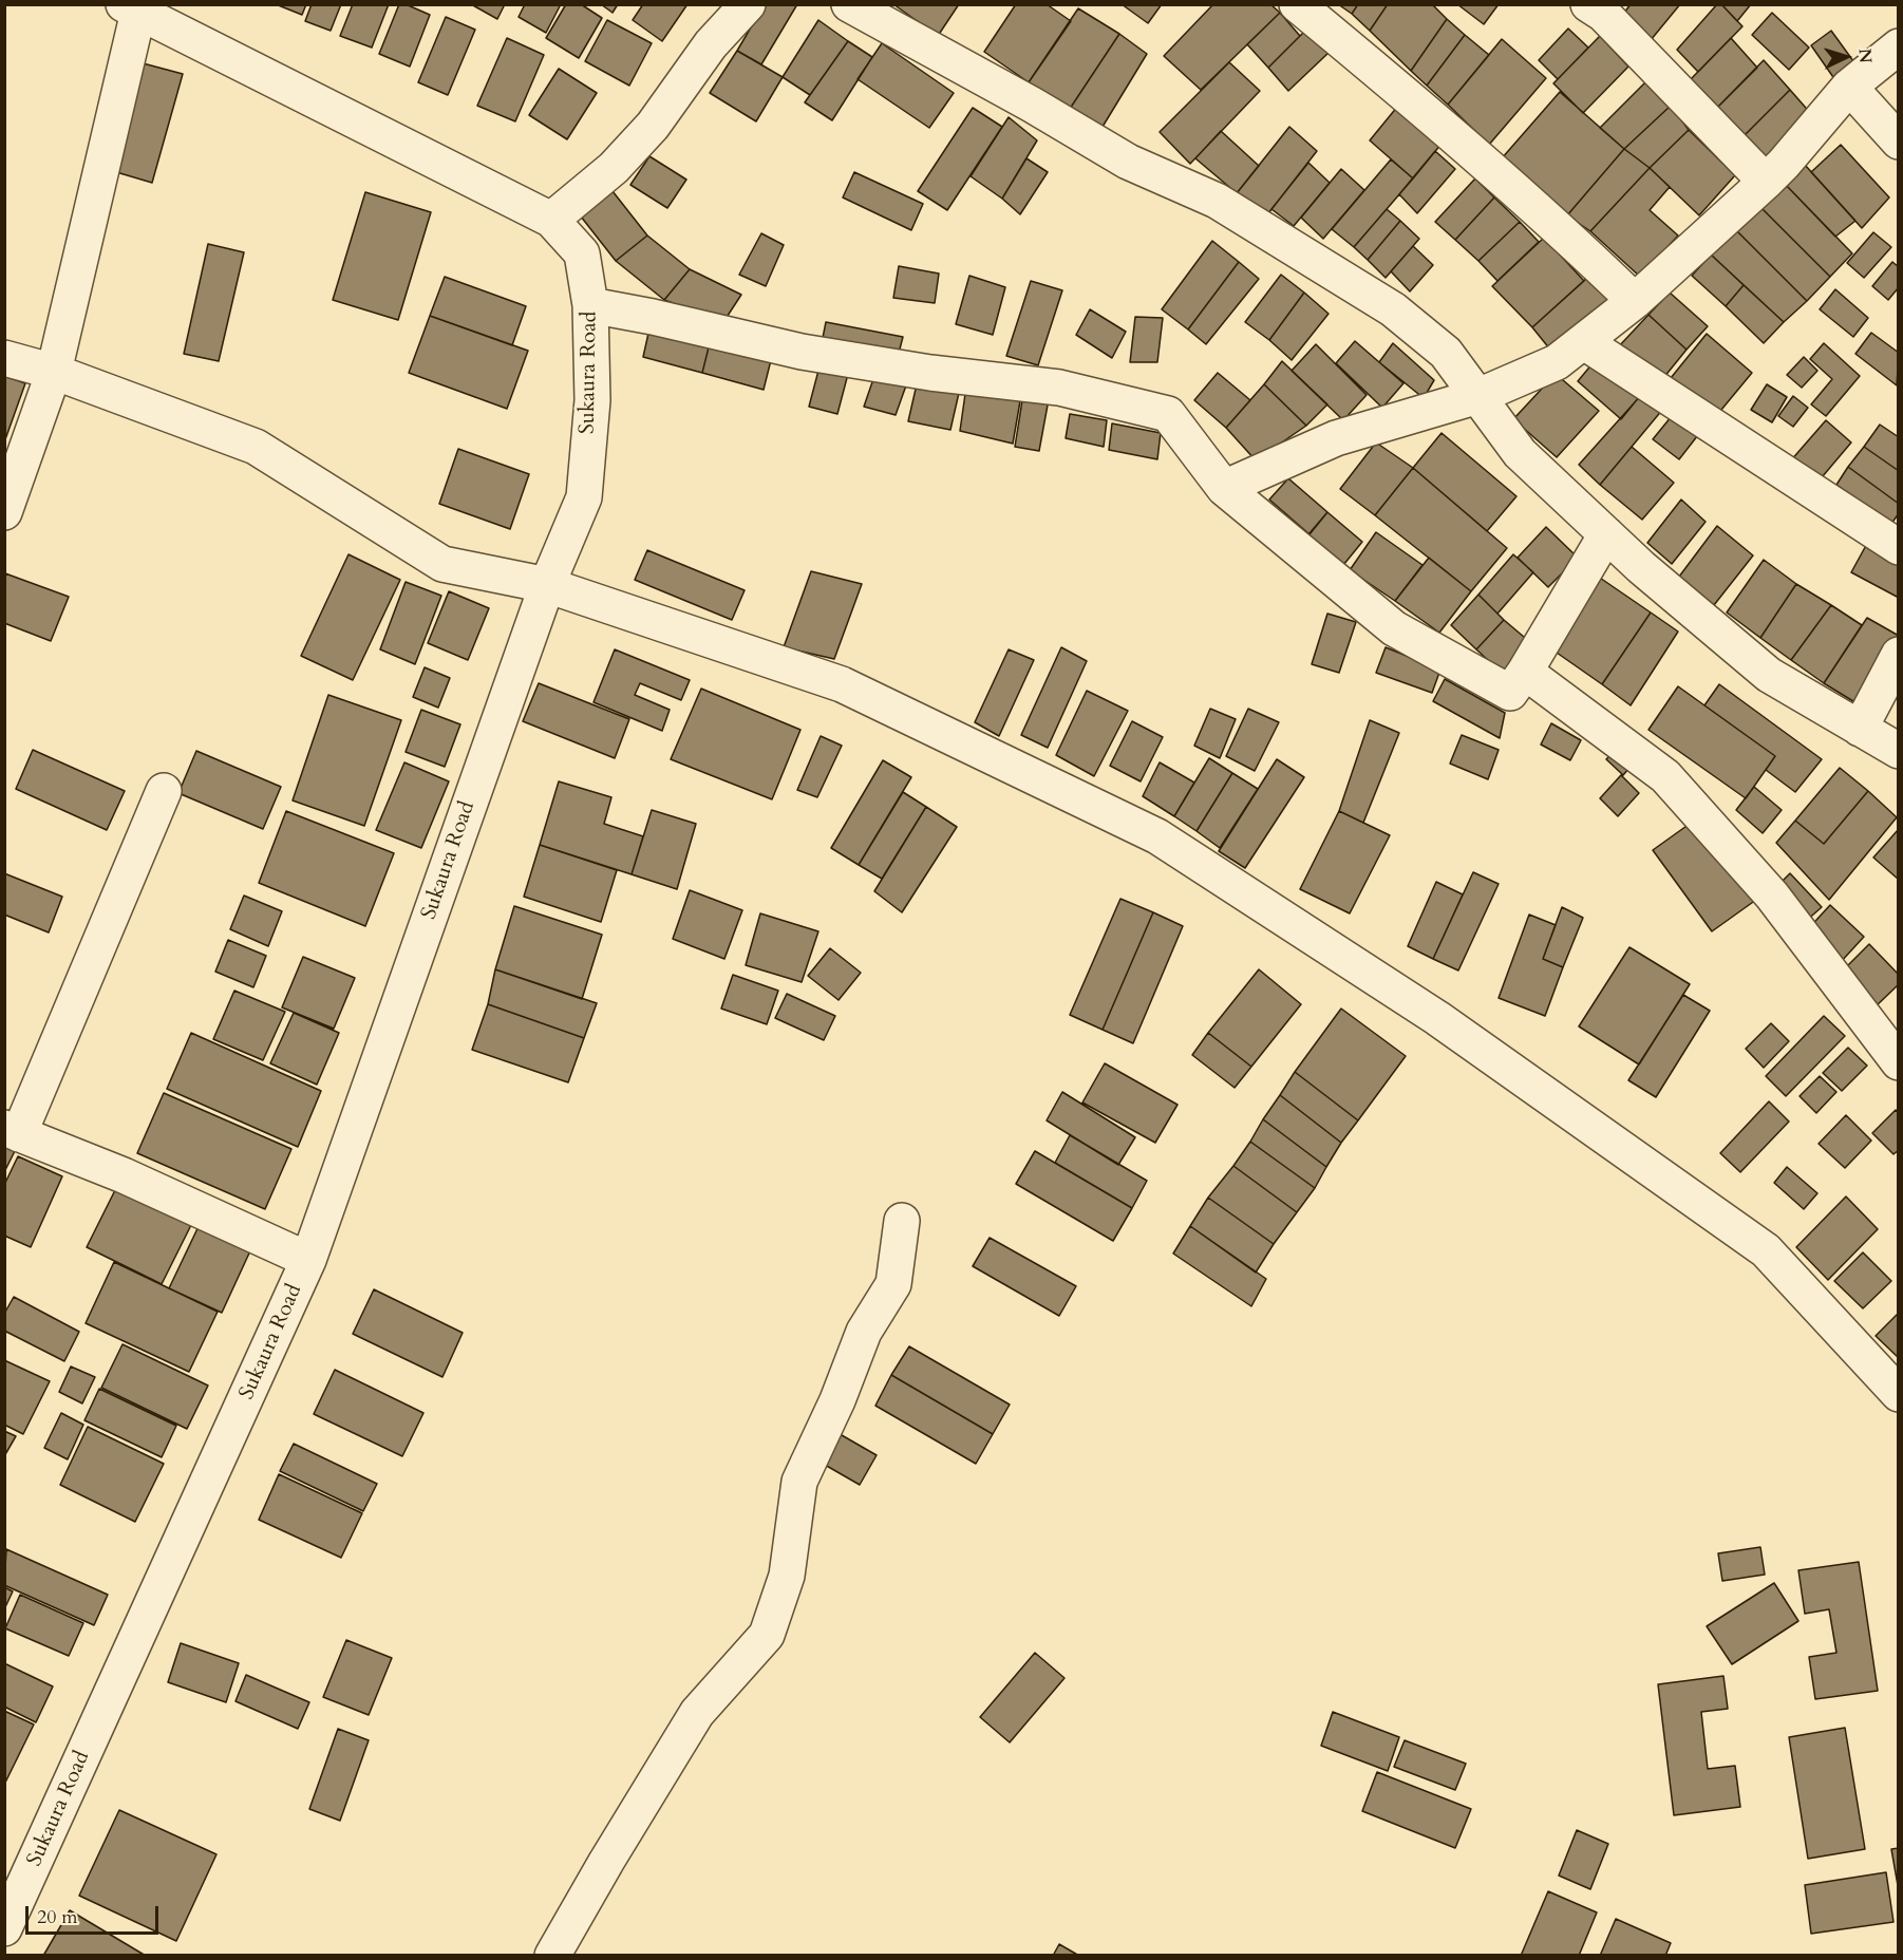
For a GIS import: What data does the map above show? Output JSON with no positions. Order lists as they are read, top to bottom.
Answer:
{
  "streets": {
    "street": ["Sukaura Road"]
  },
  "scale_bar": "20 m",
  "north": "right"
}
